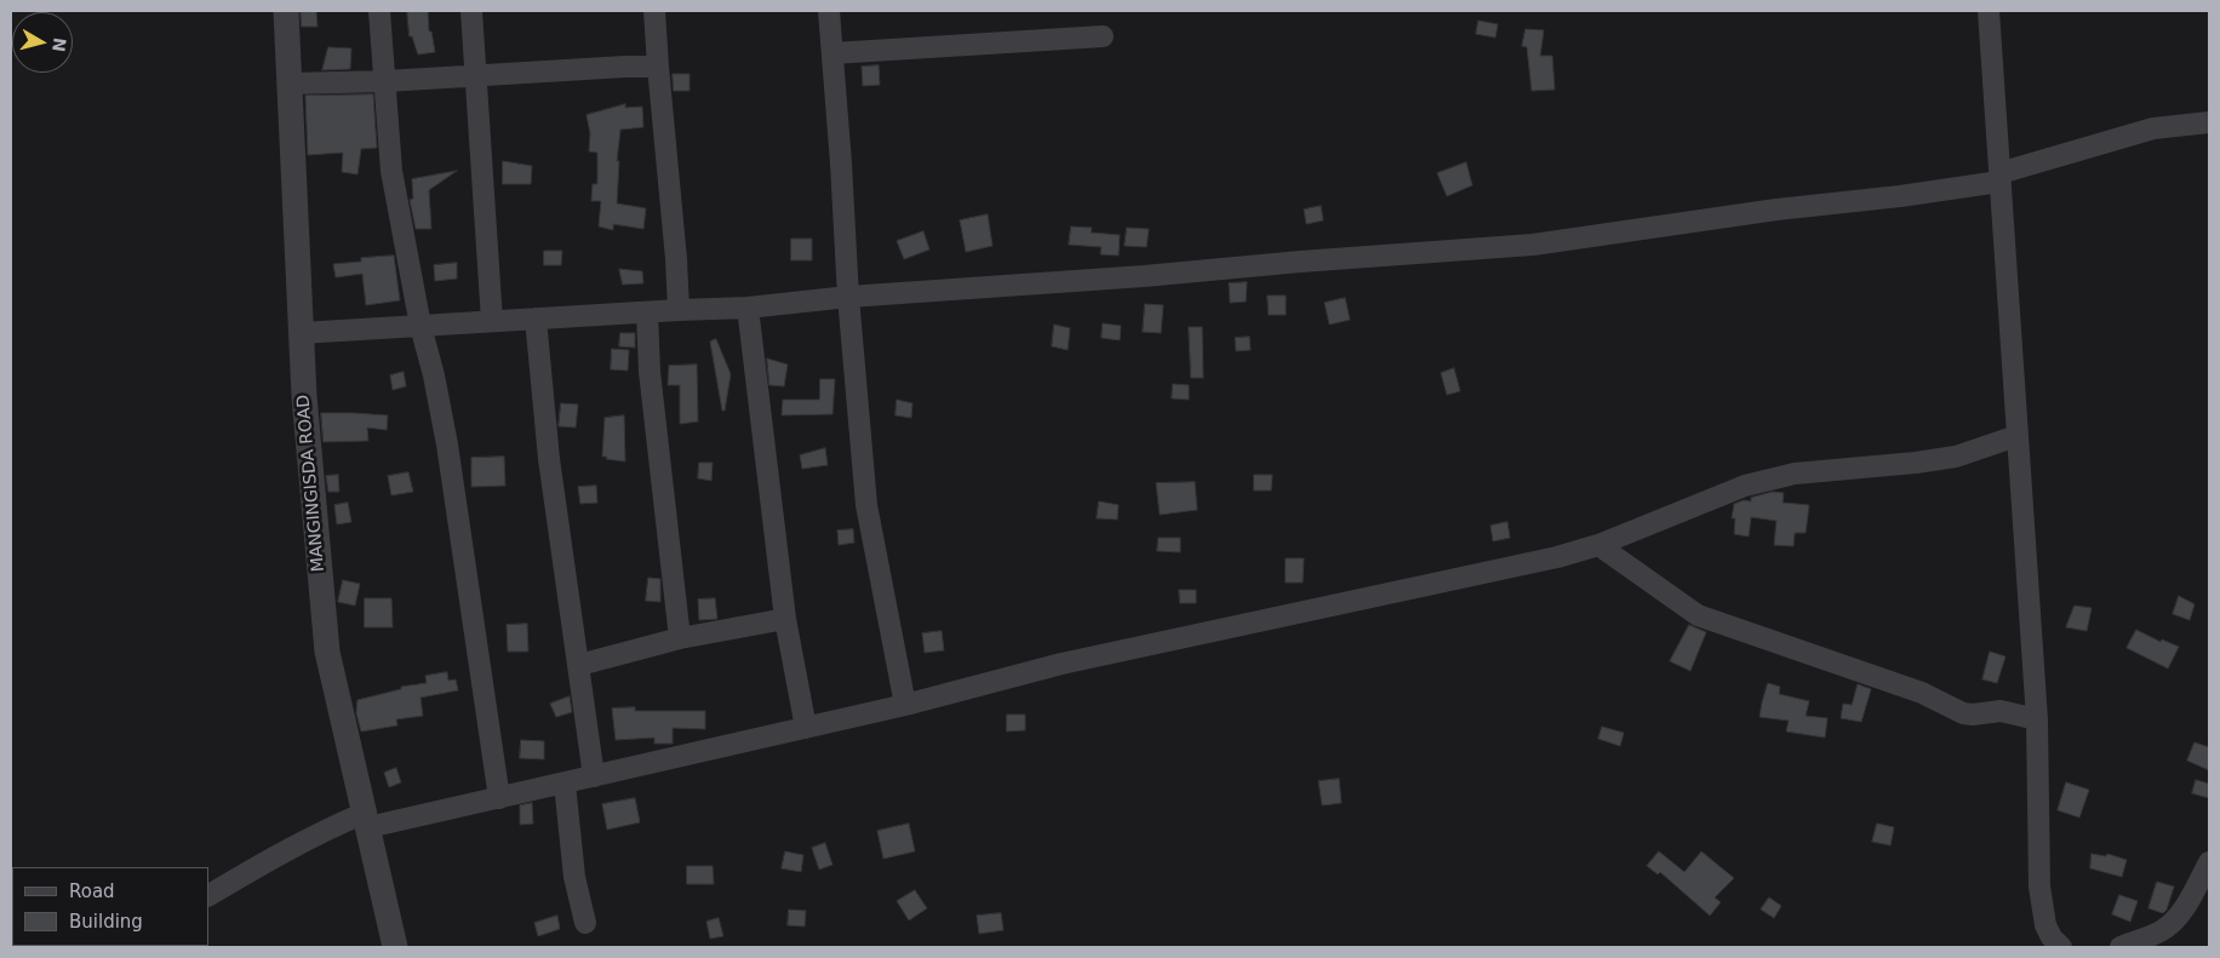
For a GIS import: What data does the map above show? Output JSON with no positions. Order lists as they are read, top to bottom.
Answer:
{
  "streets": {
    "street": ["MANGINGISDA ROAD"]
  },
  "legend": ["Road", "Building"],
  "north": "right"
}
